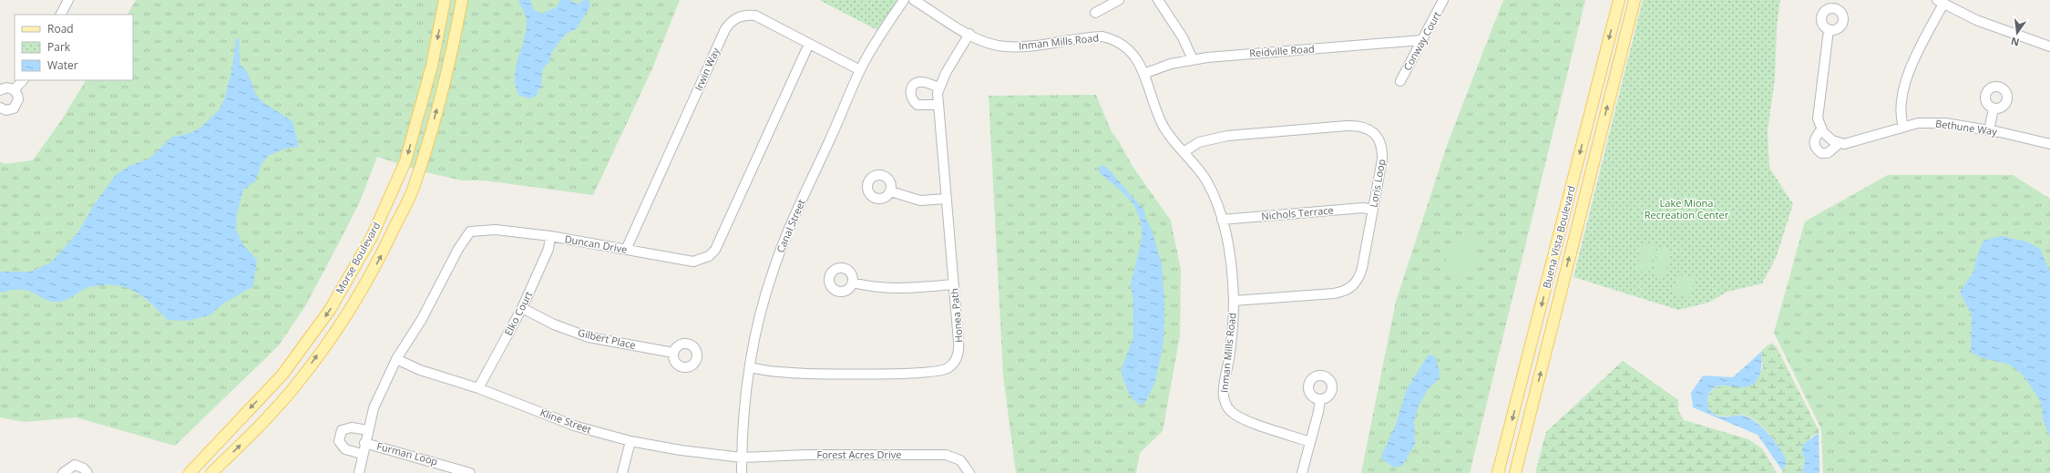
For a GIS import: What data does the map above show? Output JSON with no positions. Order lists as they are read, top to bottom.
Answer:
{
  "streets": {
    "main road": ["Buena Vista Boulevard", "Morse Boulevard"],
    "street": [
      "Conway Court",
      "Inman Mills Road",
      "Reidville Road",
      "Irwin Way",
      "Bethune Way",
      "Loris Loop",
      "Nichols Terrace",
      "Canal Street",
      "Duncan Drive",
      "Elko Court",
      "Honea Path",
      "Gilbert Place",
      "Kline Street",
      "Furman Loop",
      "Forest Acres Drive"
    ]
  },
  "crossings": [
    ["Conway Court", "Reidville Road"],
    ["Inman Mills Road", "Reidville Road"],
    ["Inman Mills Road", "Loris Loop"],
    ["Inman Mills Road", "Nichols Terrace"],
    ["Inman Mills Road", "Honea Path"],
    ["Irwin Way", "Canal Street"],
    ["Irwin Way", "Duncan Drive"],
    ["Loris Loop", "Nichols Terrace"],
    ["Canal Street", "Honea Path"],
    ["Canal Street", "Kline Street"],
    ["Canal Street", "Forest Acres Drive"],
    ["Duncan Drive", "Elko Court"],
    ["Duncan Drive", "Kline Street"],
    ["Duncan Drive", "Furman Loop"],
    ["Elko Court", "Gilbert Place"],
    ["Elko Court", "Kline Street"],
    ["Kline Street", "Forest Acres Drive"]
  ],
  "parks": ["Lake Miona Recreation Center"],
  "legend": ["Road", "Park", "Water"],
  "north": "bottom"
}
